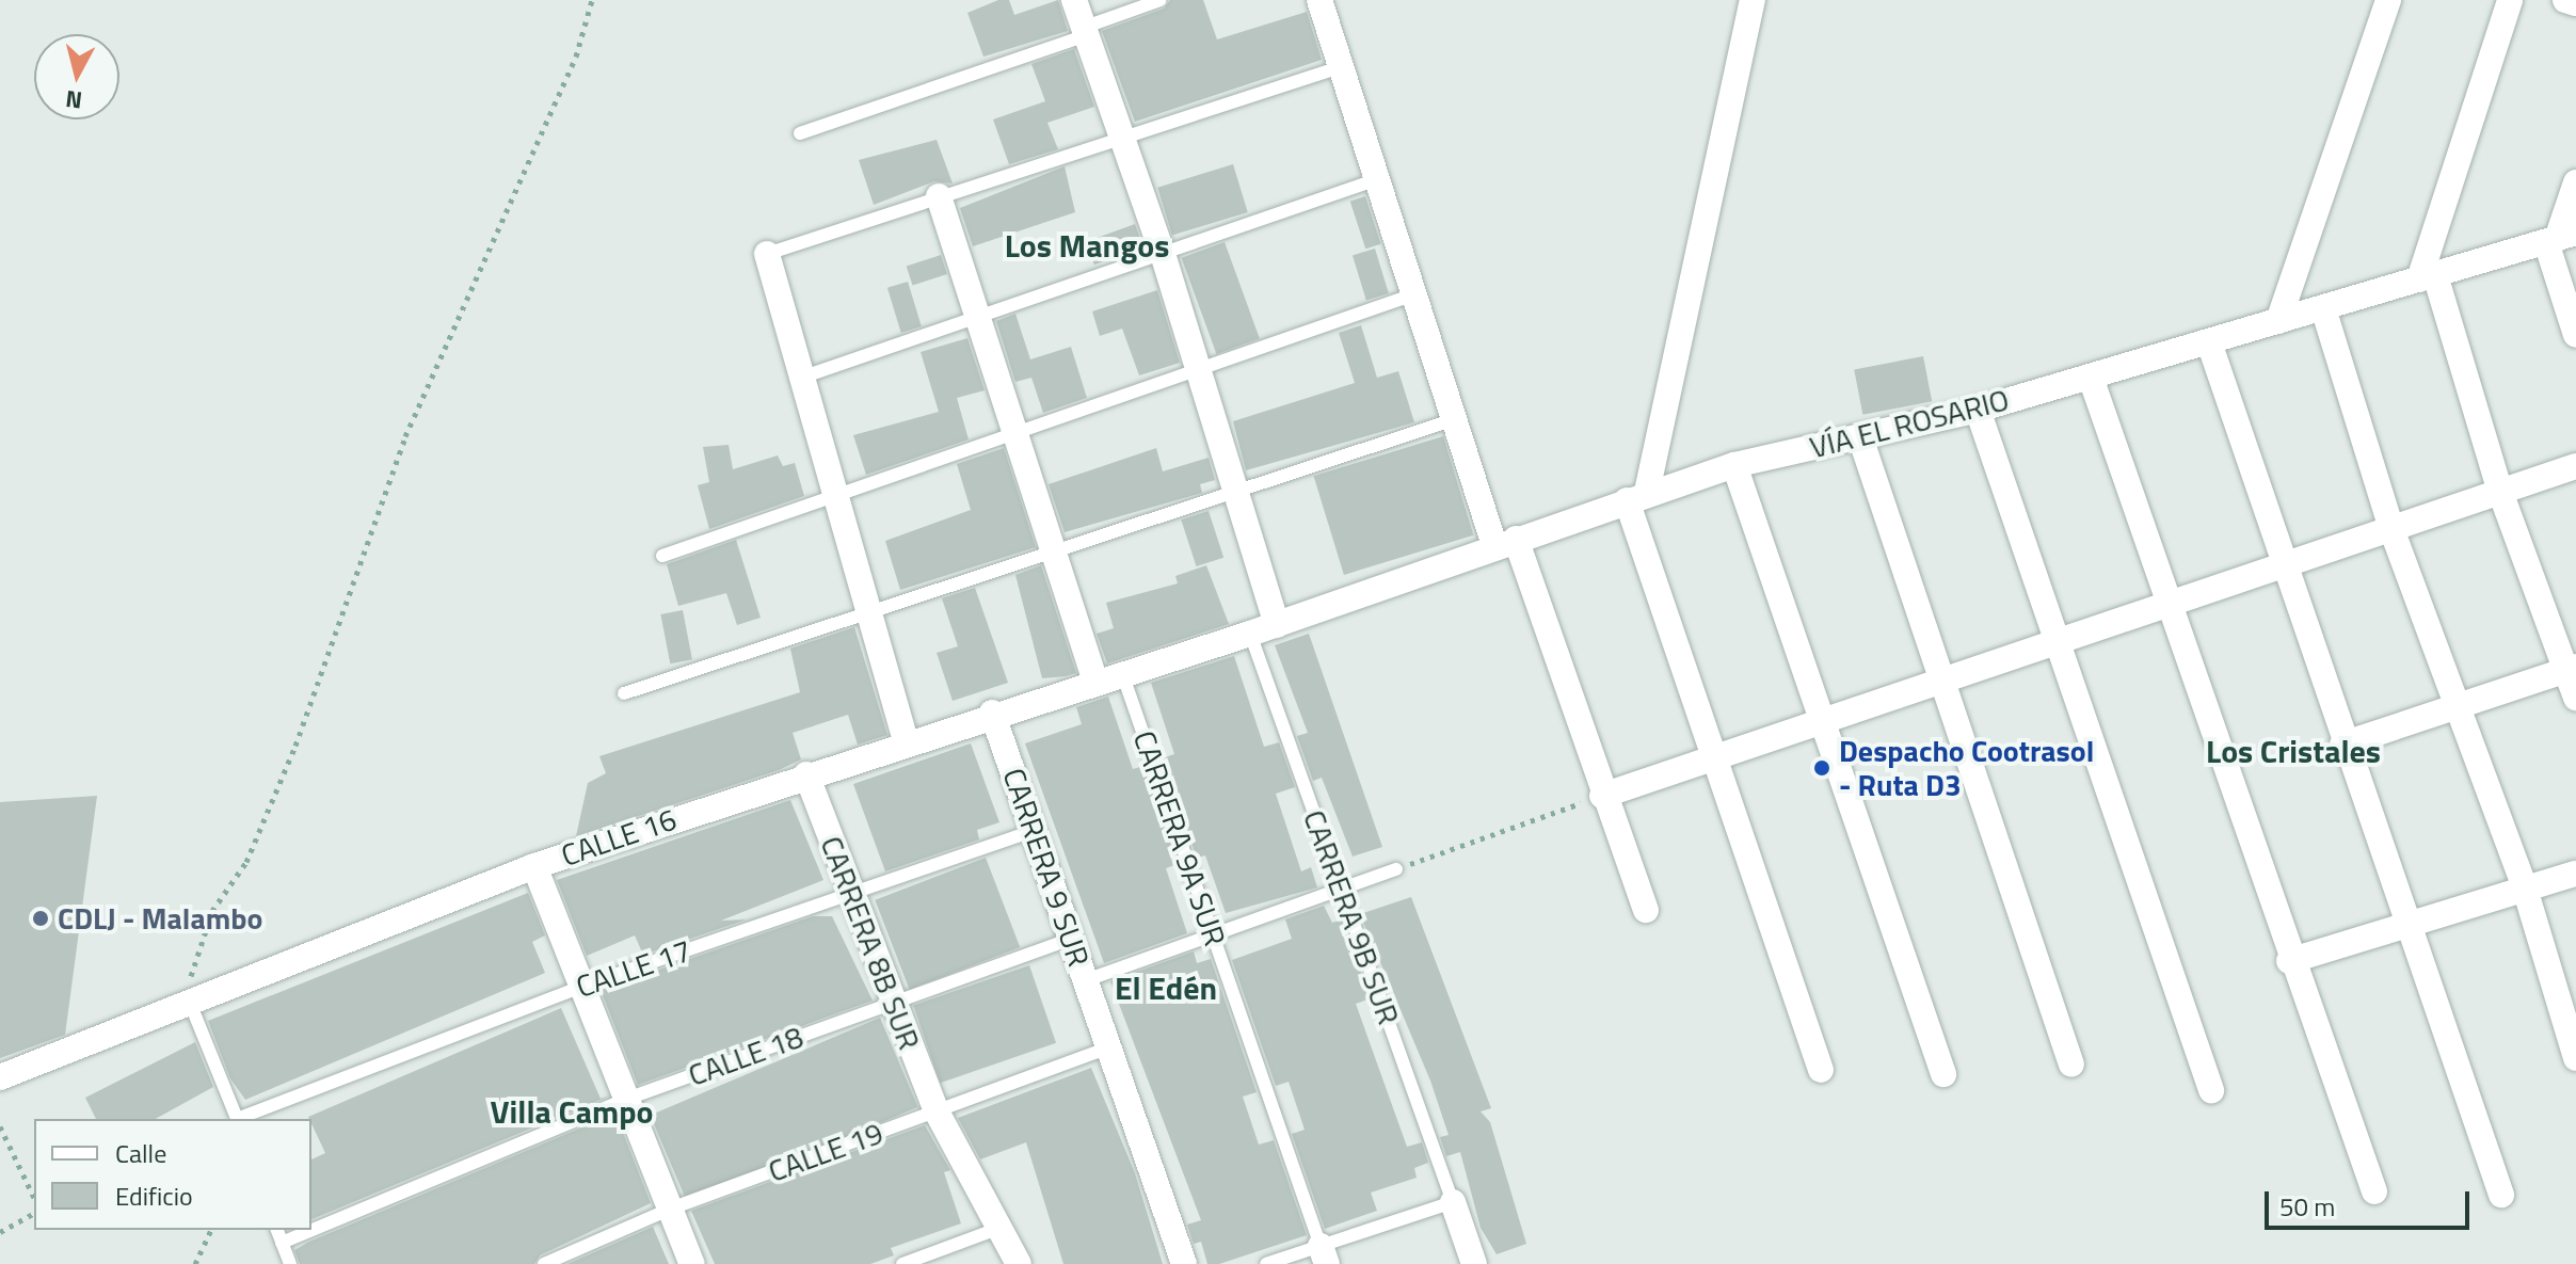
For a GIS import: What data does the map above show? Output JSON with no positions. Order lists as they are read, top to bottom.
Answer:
{
  "streets": {
    "street": [
      "VÍA EL ROSARIO",
      "CALLE 16",
      "CARRERA 9 SUR",
      "CARRERA 8B SUR"
    ],
    "lane": [
      "CARRERA 9A SUR",
      "CARRERA 9B SUR",
      "CALLE 17",
      "CALLE 18",
      "CALLE 19"
    ]
  },
  "crossings": [
    ["VÍA EL ROSARIO", "CALLE 16"],
    ["VÍA EL ROSARIO", "CARRERA 9B SUR"],
    ["CALLE 16", "CARRERA 9A SUR"],
    ["CALLE 16", "CARRERA 9 SUR"],
    ["CALLE 16", "CARRERA 9B SUR"],
    ["CALLE 16", "CARRERA 8B SUR"],
    ["CARRERA 9 SUR", "CALLE 17"],
    ["CARRERA 9 SUR", "CALLE 18"],
    ["CARRERA 9 SUR", "CALLE 19"],
    ["CARRERA 8B SUR", "CALLE 17"],
    ["CARRERA 8B SUR", "CALLE 18"],
    ["CARRERA 8B SUR", "CALLE 19"]
  ],
  "districts": [
    "Los Mangos",
    "Los Cristales",
    "El Edén",
    "Villa Campo"
  ],
  "places": ["Despacho Cootrasol - Ruta D3", "CDLJ - Malambo"],
  "legend": ["Calle", "Edificio"],
  "scale_bar": "50 m",
  "north": "bottom"
}
